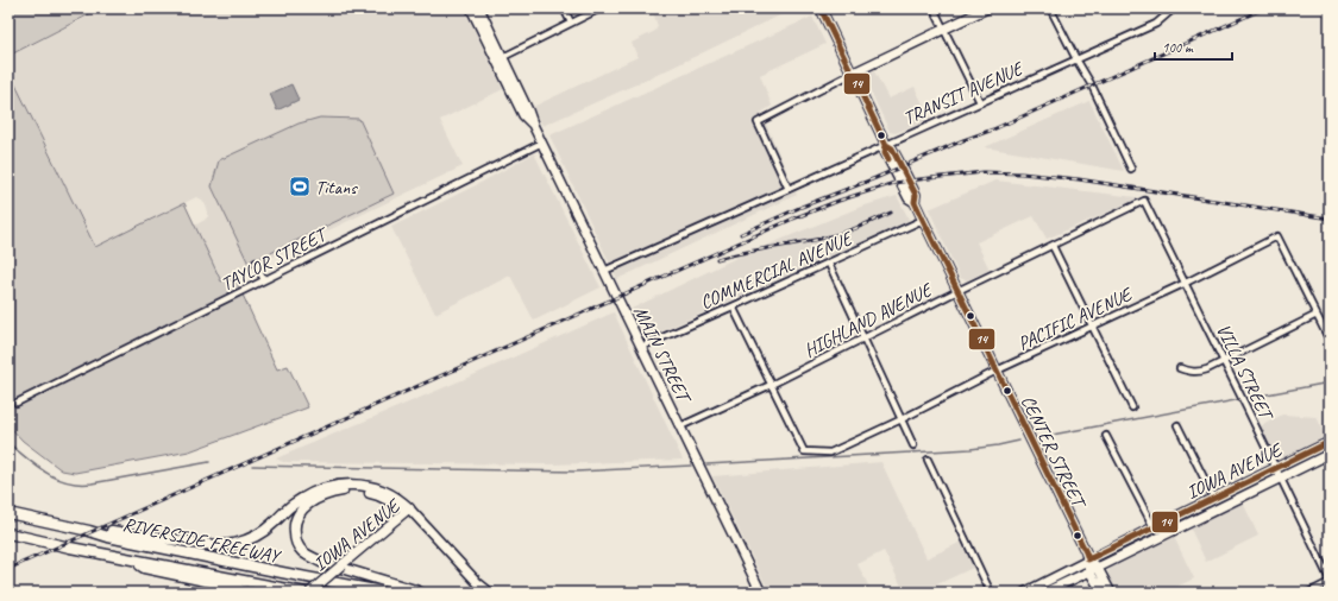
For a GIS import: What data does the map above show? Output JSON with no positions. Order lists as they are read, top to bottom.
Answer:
{
  "streets": {
    "highway": ["RIVERSIDE FREEWAY"],
    "main road": ["MAIN STREET", "CENTER STREET", "IOWA AVENUE"],
    "street": [
      "TRANSIT AVENUE",
      "TAYLOR STREET",
      "COMMERCIAL AVENUE",
      "PACIFIC AVENUE",
      "HIGHLAND AVENUE",
      "VILLA STREET"
    ]
  },
  "crossings": [
    ["TRANSIT AVENUE", "MAIN STREET"],
    ["TRANSIT AVENUE", "CENTER STREET"],
    ["TAYLOR STREET", "MAIN STREET"],
    ["COMMERCIAL AVENUE", "MAIN STREET"],
    ["COMMERCIAL AVENUE", "CENTER STREET"],
    ["PACIFIC AVENUE", "HIGHLAND AVENUE"],
    ["PACIFIC AVENUE", "VILLA STREET"],
    ["PACIFIC AVENUE", "CENTER STREET"],
    ["HIGHLAND AVENUE", "MAIN STREET"],
    ["HIGHLAND AVENUE", "VILLA STREET"],
    ["HIGHLAND AVENUE", "CENTER STREET"],
    ["VILLA STREET", "IOWA AVENUE"],
    ["CENTER STREET", "IOWA AVENUE"]
  ],
  "places": {
    "sports": ["Titans"]
  },
  "lines": ["transit line 14"],
  "scale_bar": "100 m"
}
